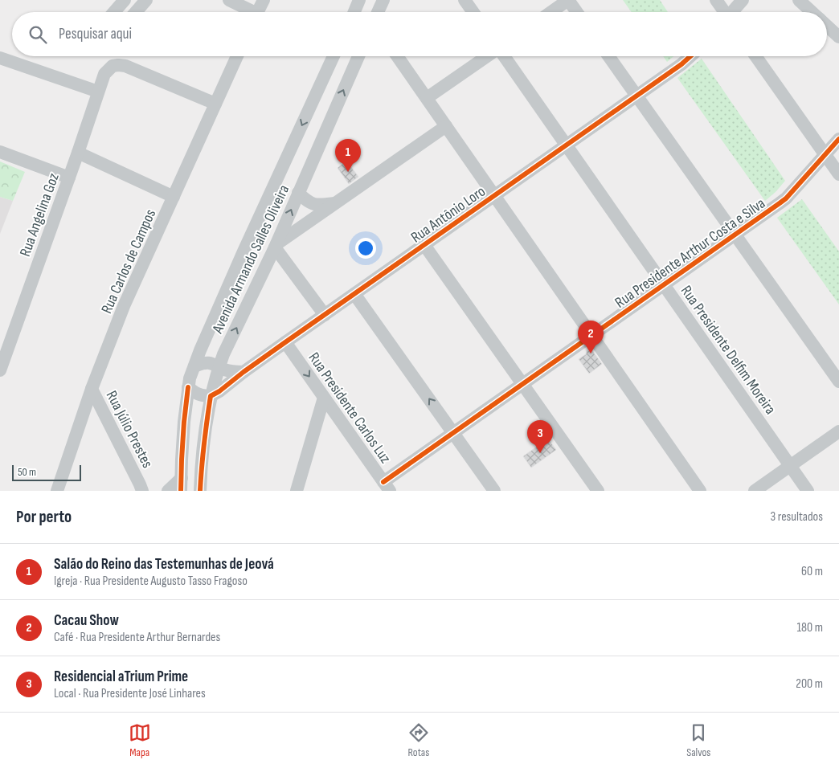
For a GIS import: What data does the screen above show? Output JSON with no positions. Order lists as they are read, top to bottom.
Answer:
{
  "streets": {
    "street": [
      "Rua Antônio Loro",
      "Rua Angelina Goz",
      "Rua Presidente Arthur Costa e Silva",
      "Avenida Armando Salles Oliveira",
      "Rua Carlos de Campos",
      "Rua Presidente Delfim Moreira",
      "Rua Presidente Carlos Luz",
      "Rua Júlio Prestes"
    ]
  },
  "crossings": [
    ["Rua Antônio Loro", "Avenida Armando Salles Oliveira"],
    ["Rua Antônio Loro", "Rua Presidente Delfim Moreira"],
    ["Rua Antônio Loro", "Rua Presidente Carlos Luz"],
    ["Rua Angelina Goz", "Rua Carlos de Campos"],
    ["Rua Presidente Arthur Costa e Silva", "Rua Presidente Delfim Moreira"],
    ["Rua Presidente Arthur Costa e Silva", "Rua Presidente Carlos Luz"],
    ["Rua Carlos de Campos", "Rua Júlio Prestes"]
  ],
  "scale_bar": "50 m",
  "page": {
    "search": "Pesquisar aqui",
    "pins": ["1", "2", "3"],
    "scale": "50 m",
    "heading": ["Por perto", "3 resultados"],
    "list": [
      {
        "mark": "1",
        "name": "Salão do Reino das Testemunhas de Jeová",
        "note": "Igreja · Rua Presidente Augusto Tasso Fragoso",
        "value": "60 m"
      },
      {
        "mark": "2",
        "name": "Cacau Show",
        "note": "Café · Rua Presidente Arthur Bernardes",
        "value": "180 m"
      },
      {
        "mark": "3",
        "name": "Residencial aTrium Prime",
        "note": "Local · Rua Presidente José Linhares",
        "value": "200 m"
      }
    ],
    "nav": ["Mapa", "Rotas", "Salvos"]
  }
}
